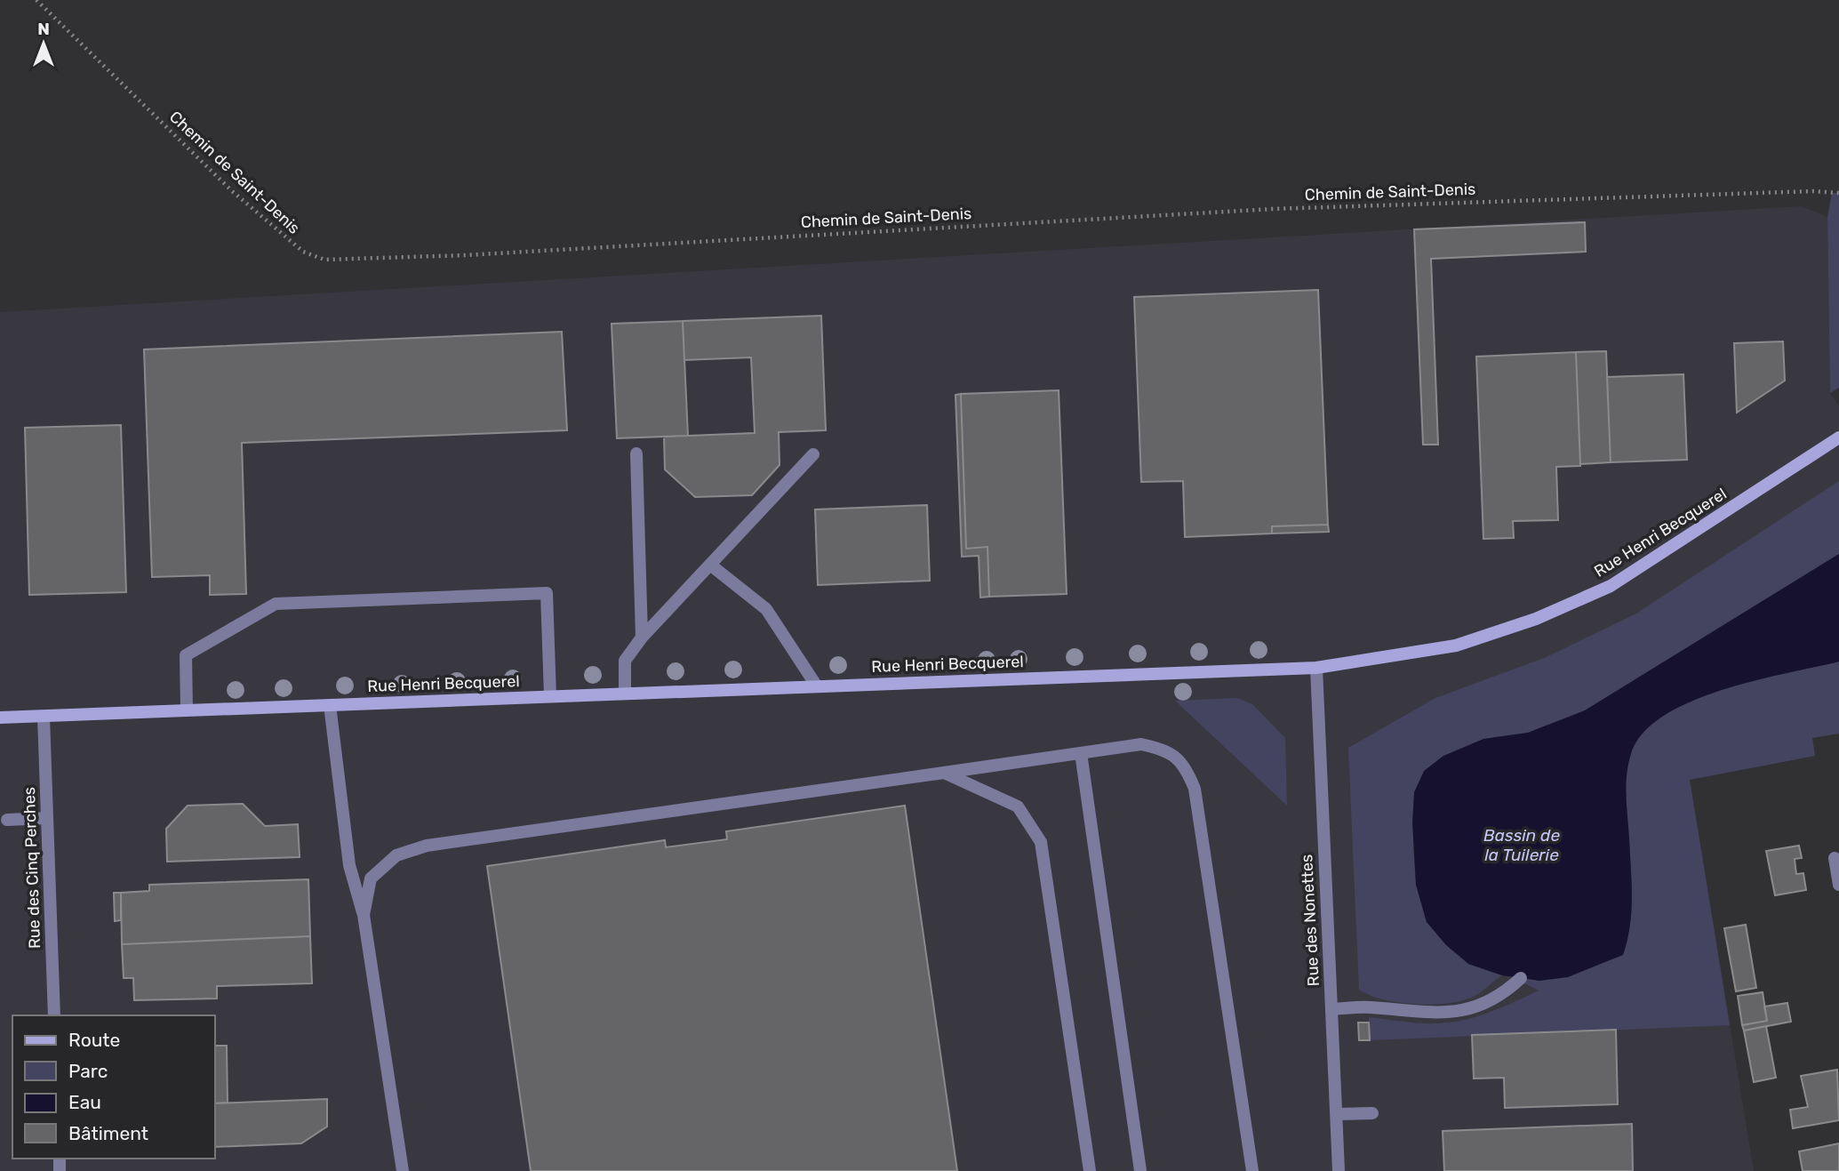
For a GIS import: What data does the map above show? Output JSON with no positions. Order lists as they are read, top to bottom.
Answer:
{
  "streets": {
    "street": ["Rue Henri Becquerel", "Rue des Cinq Perches", "Rue des Nonettes"],
    "path": ["Chemin de Saint-Denis"]
  },
  "crossings": [
    ["Rue Henri Becquerel", "Rue des Cinq Perches"],
    ["Rue Henri Becquerel", "Rue des Nonettes"]
  ],
  "water": ["Bassin de la Tuilerie"],
  "legend": [
    "Route",
    "Parc",
    "Eau",
    "Bâtiment"
  ],
  "north": "top"
}
